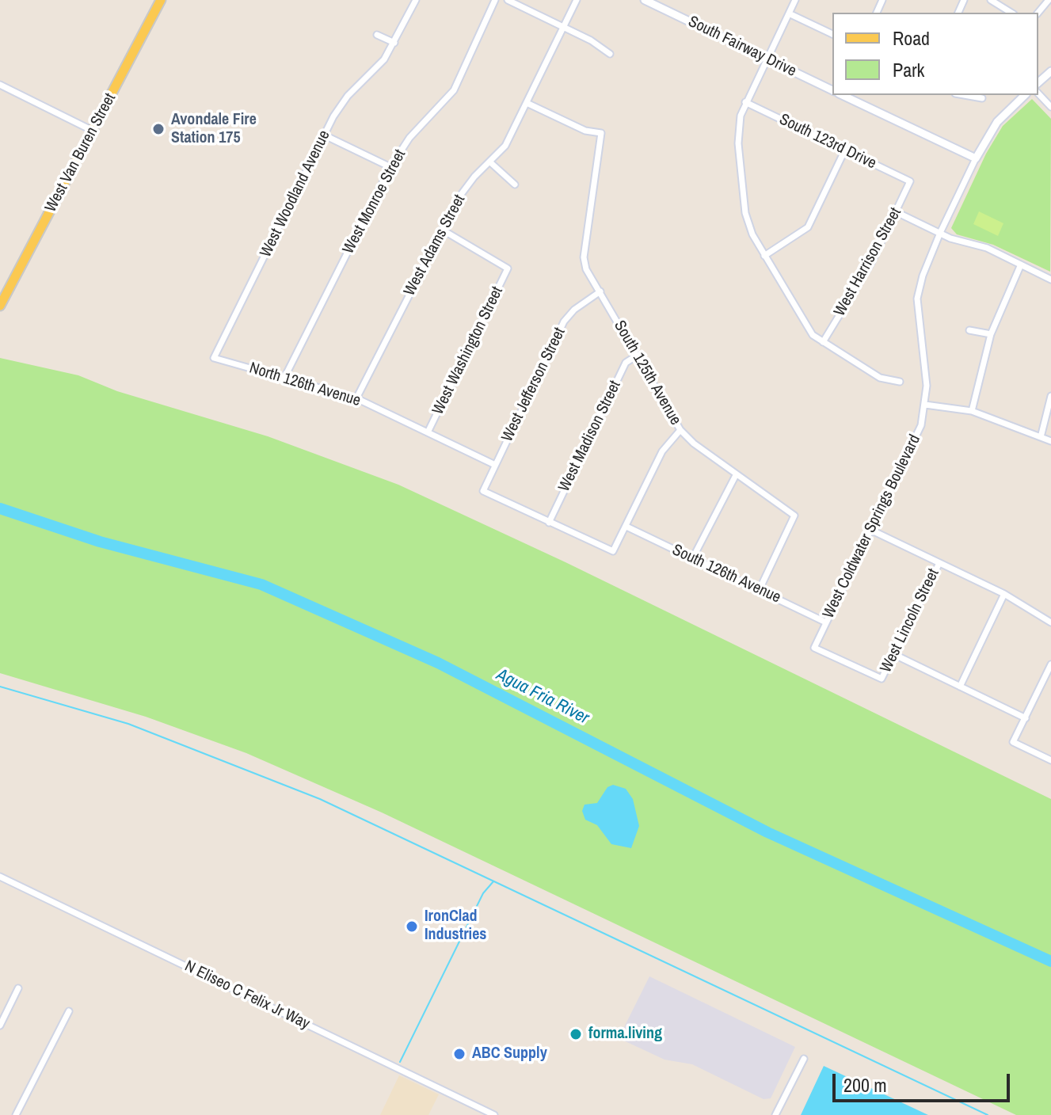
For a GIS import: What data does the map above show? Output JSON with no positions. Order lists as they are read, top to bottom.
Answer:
{
  "streets": {
    "main road": ["West Van Buren Street"],
    "street": [
      "South Fairway Drive",
      "South 123rd Drive",
      "West Woodland Avenue",
      "West Monroe Street",
      "West Adams Street",
      "West Harrison Street",
      "West Washington Street",
      "South 125th Avenue",
      "North 126th Avenue",
      "West Jefferson Street",
      "West Madison Street",
      "West Coldwater Springs Boulevard",
      "South 126th Avenue",
      "West Lincoln Street",
      "N Eliseo C Felix Jr Way"
    ]
  },
  "crossings": [
    ["South 123rd Drive", "West Harrison Street"],
    ["West Woodland Avenue", "North 126th Avenue"],
    ["West Monroe Street", "North 126th Avenue"],
    ["West Adams Street", "West Washington Street"],
    ["West Adams Street", "South 125th Avenue"],
    ["West Adams Street", "North 126th Avenue"],
    ["West Washington Street", "North 126th Avenue"],
    ["South 125th Avenue", "West Jefferson Street"],
    ["South 125th Avenue", "West Madison Street"],
    ["South 125th Avenue", "South 126th Avenue"],
    ["West Jefferson Street", "West Madison Street"],
    ["West Coldwater Springs Boulevard", "South 126th Avenue"],
    ["West Coldwater Springs Boulevard", "West Lincoln Street"]
  ],
  "water": ["Agua Fria River"],
  "places": [
    "Avondale Fire Station 175",
    "IronClad Industries",
    "forma.living",
    "ABC Supply"
  ],
  "legend": ["Road", "Park"],
  "scale_bar": "200 m"
}
